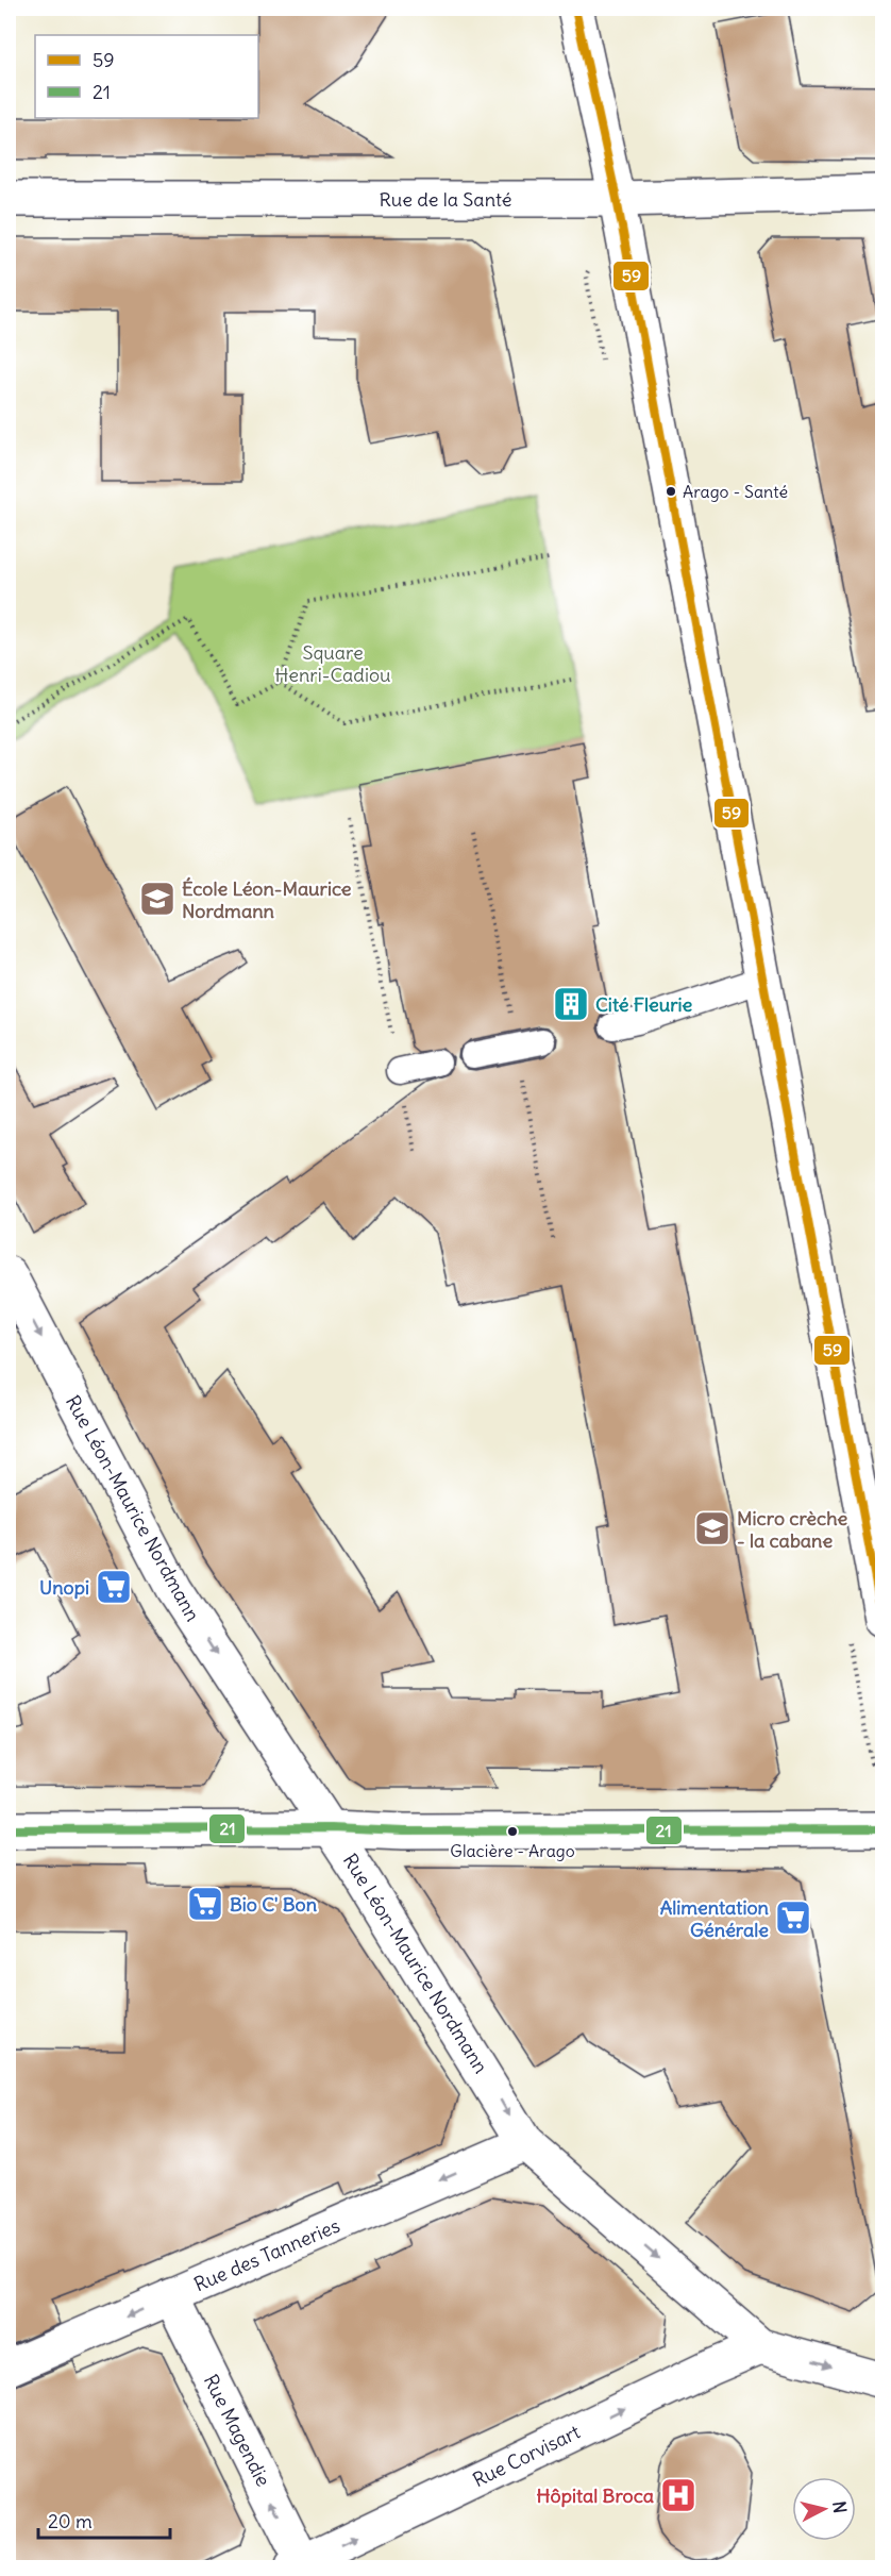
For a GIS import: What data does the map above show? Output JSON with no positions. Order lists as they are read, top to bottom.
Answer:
{
  "streets": {
    "street": [
      "Rue de la Santé",
      "Rue Léon-Maurice Nordmann",
      "Rue des Tanneries",
      "Rue Magendie",
      "Rue Corvisart"
    ]
  },
  "crossings": [
    ["Rue Léon-Maurice Nordmann", "Rue des Tanneries"],
    ["Rue Léon-Maurice Nordmann", "Rue Corvisart"],
    ["Rue des Tanneries", "Rue Magendie"],
    ["Rue Magendie", "Rue Corvisart"]
  ],
  "one_way": [
    "Rue Léon-Maurice Nordmann",
    "Rue des Tanneries",
    "Rue Magendie",
    "Rue Corvisart"
  ],
  "parks": ["Square Henri-Cadiou"],
  "places": {
    "other": ["Arago - Santé", "Glacière - Arago"],
    "school or university": ["École Léon-Maurice Nordmann", "Micro crèche - la cabane"],
    "building": ["Cité Fleurie"],
    "supermarket": ["Unopi", "Bio C' Bon", "Alimentation Générale"],
    "hospital": ["Hôpital Broca"]
  },
  "lines": ["transit line 59", "transit line 21"],
  "legend": ["59", "21"],
  "scale_bar": "20 m",
  "north": "right"
}
